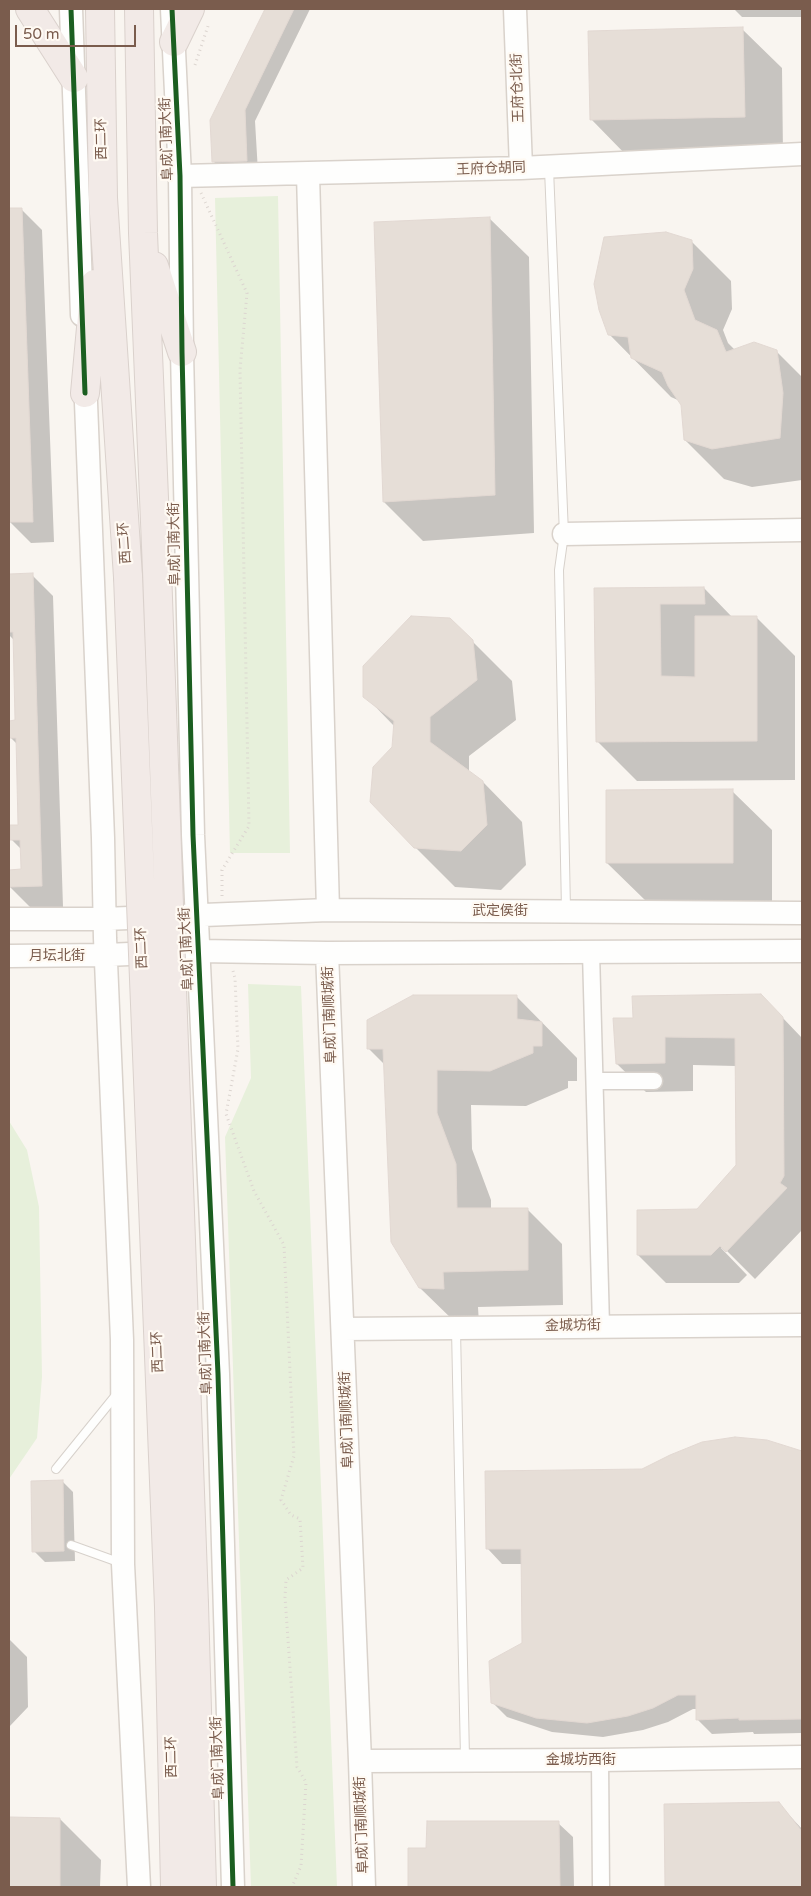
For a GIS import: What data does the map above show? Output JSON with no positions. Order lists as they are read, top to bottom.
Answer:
{
  "streets": {
    "highway": ["西二环"],
    "street": [
      "王府仓北街",
      "阜成门南大街",
      "王府仓胡同",
      "武定侯街",
      "月坛北街",
      "阜成门南顺城街",
      "金城坊街",
      "金城坊西街"
    ]
  },
  "crossings": [
    ["王府仓北街", "王府仓胡同"],
    ["阜成门南大街", "王府仓胡同"],
    ["阜成门南大街", "武定侯街"],
    ["阜成门南大街", "月坛北街"],
    ["阜成门南顺城街", "金城坊街"],
    ["阜成门南顺城街", "金城坊西街"]
  ],
  "scale_bar": "50 m"
}
